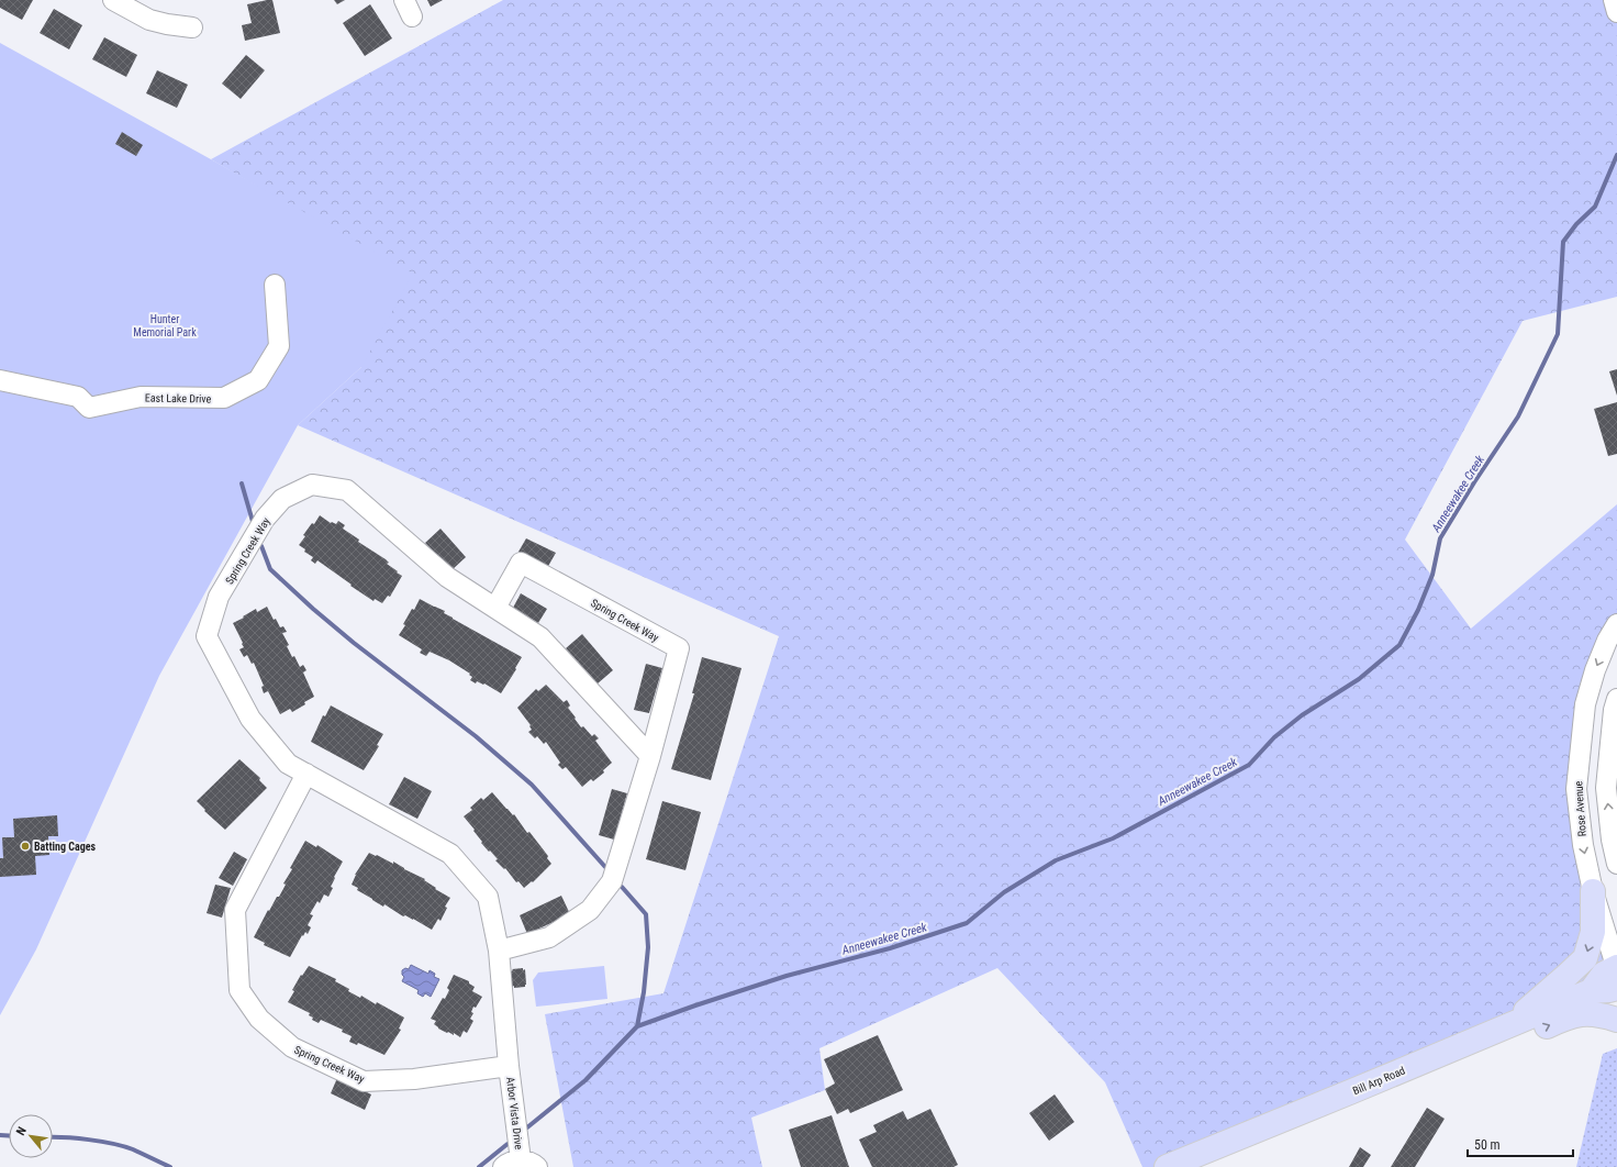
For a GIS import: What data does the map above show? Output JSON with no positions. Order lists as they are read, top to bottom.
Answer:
{
  "streets": {
    "main road": ["Bill Arp Road"],
    "street": [
      "East Lake Drive",
      "Spring Creek Way",
      "Rose Avenue",
      "Arbor Vista Drive"
    ]
  },
  "crossings": [
    ["Spring Creek Way", "Arbor Vista Drive"]
  ],
  "water": ["Anneewakee Creek"],
  "parks": ["Hunter Memorial Park"],
  "places": ["Batting Cages"],
  "scale_bar": "50 m",
  "north": "top left"
}
